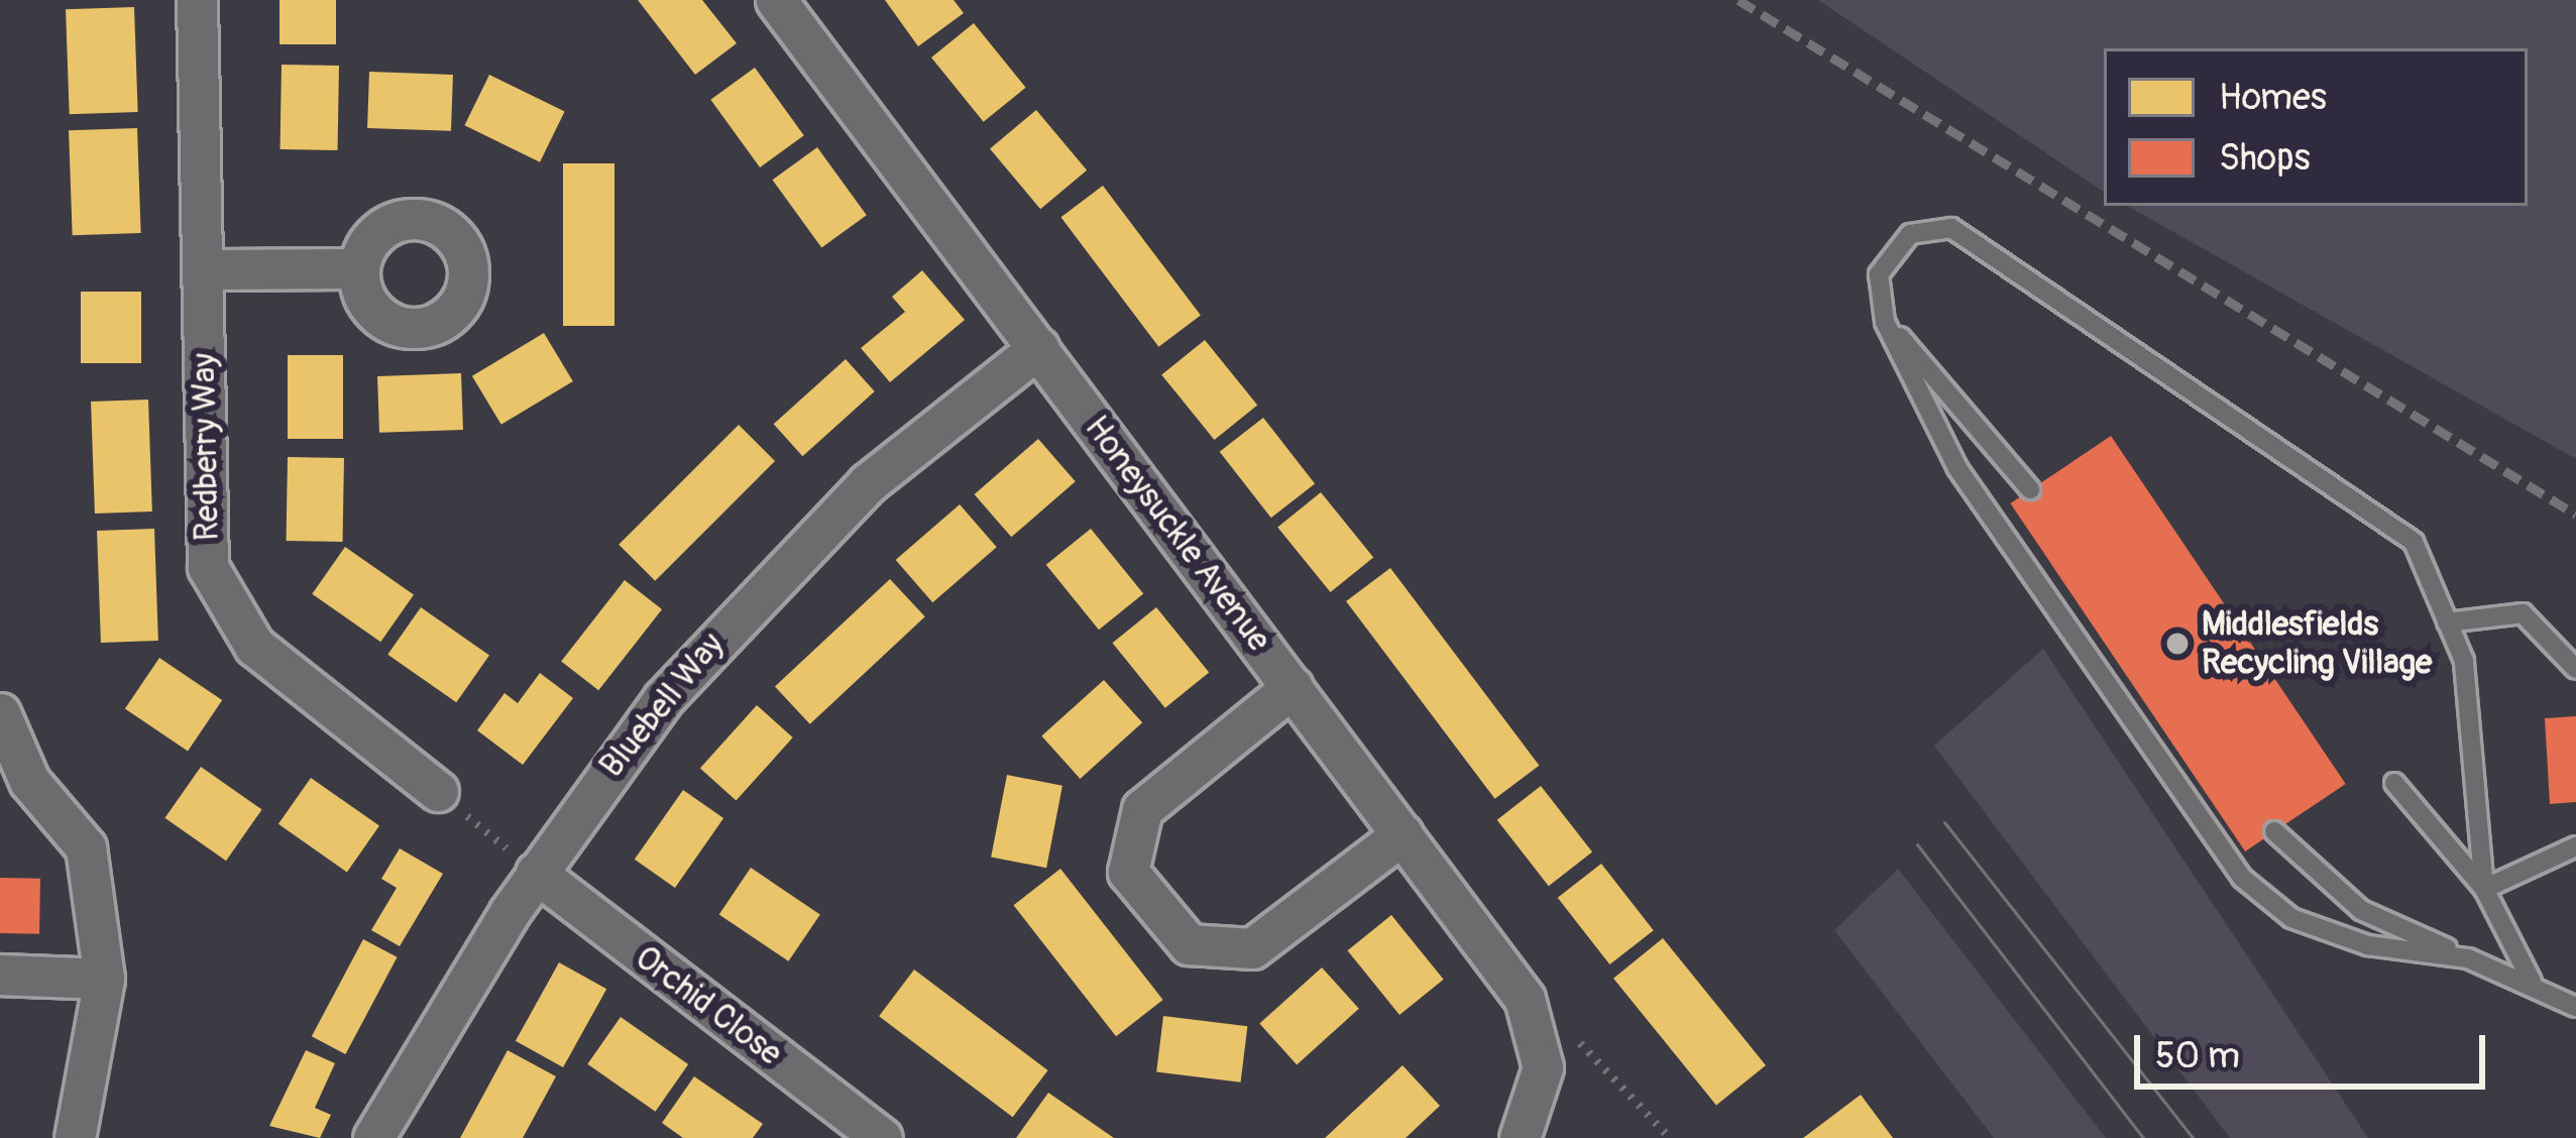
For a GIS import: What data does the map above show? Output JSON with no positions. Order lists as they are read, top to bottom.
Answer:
{
  "streets": {
    "street": [
      "Redberry Way",
      "Honeysuckle Avenue",
      "Bluebell Way",
      "Orchid Close"
    ]
  },
  "crossings": [
    ["Honeysuckle Avenue", "Bluebell Way"],
    ["Bluebell Way", "Orchid Close"]
  ],
  "places": ["Middlesfields Recycling Village"],
  "legend": ["Homes", "Shops"],
  "scale_bar": "50 m"
}
